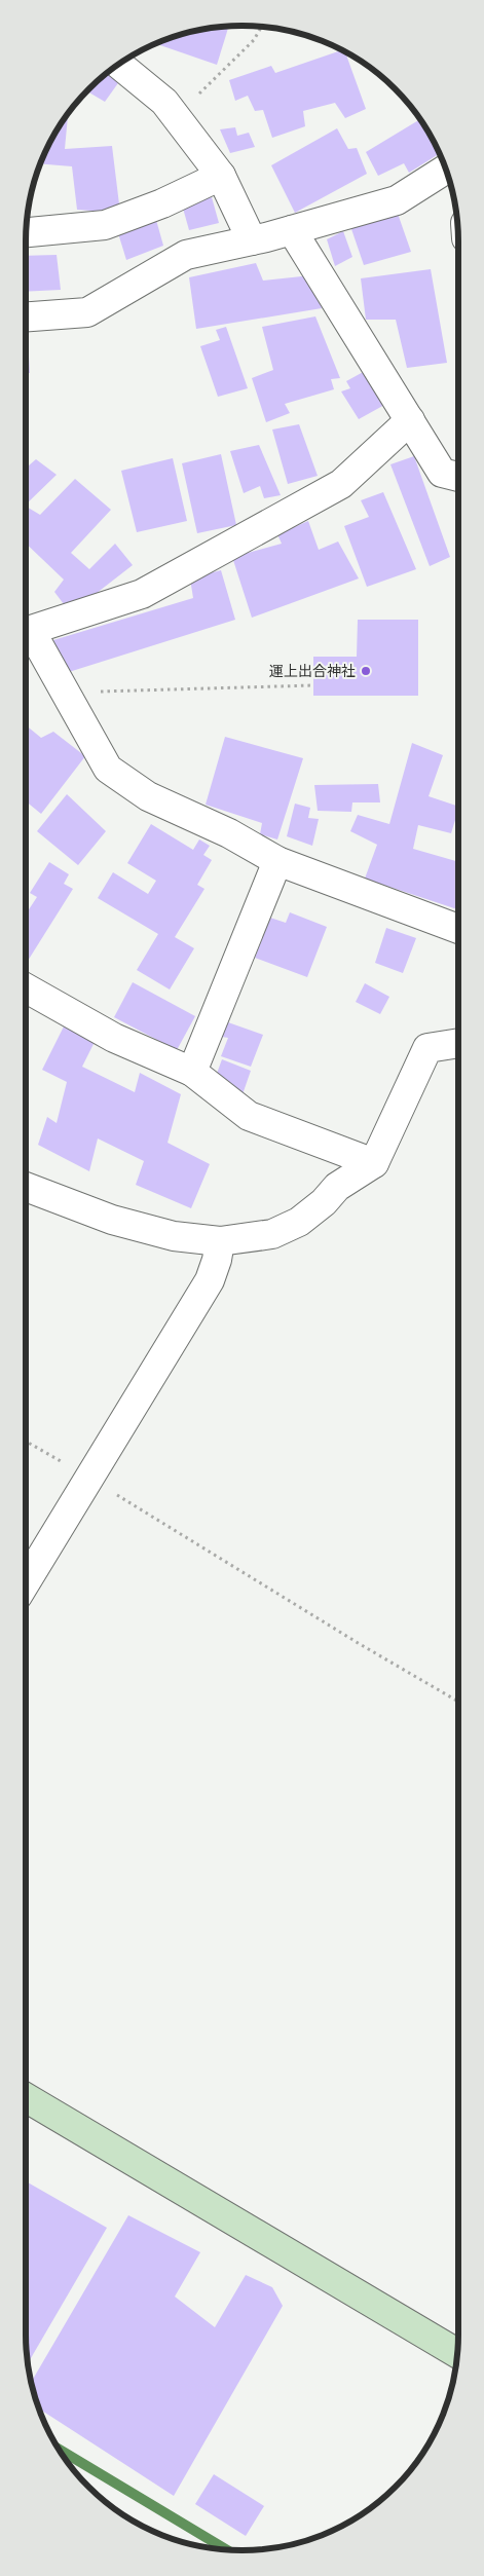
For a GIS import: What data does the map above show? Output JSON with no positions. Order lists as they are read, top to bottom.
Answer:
{
  "places": ["運上出合神社"]
}
